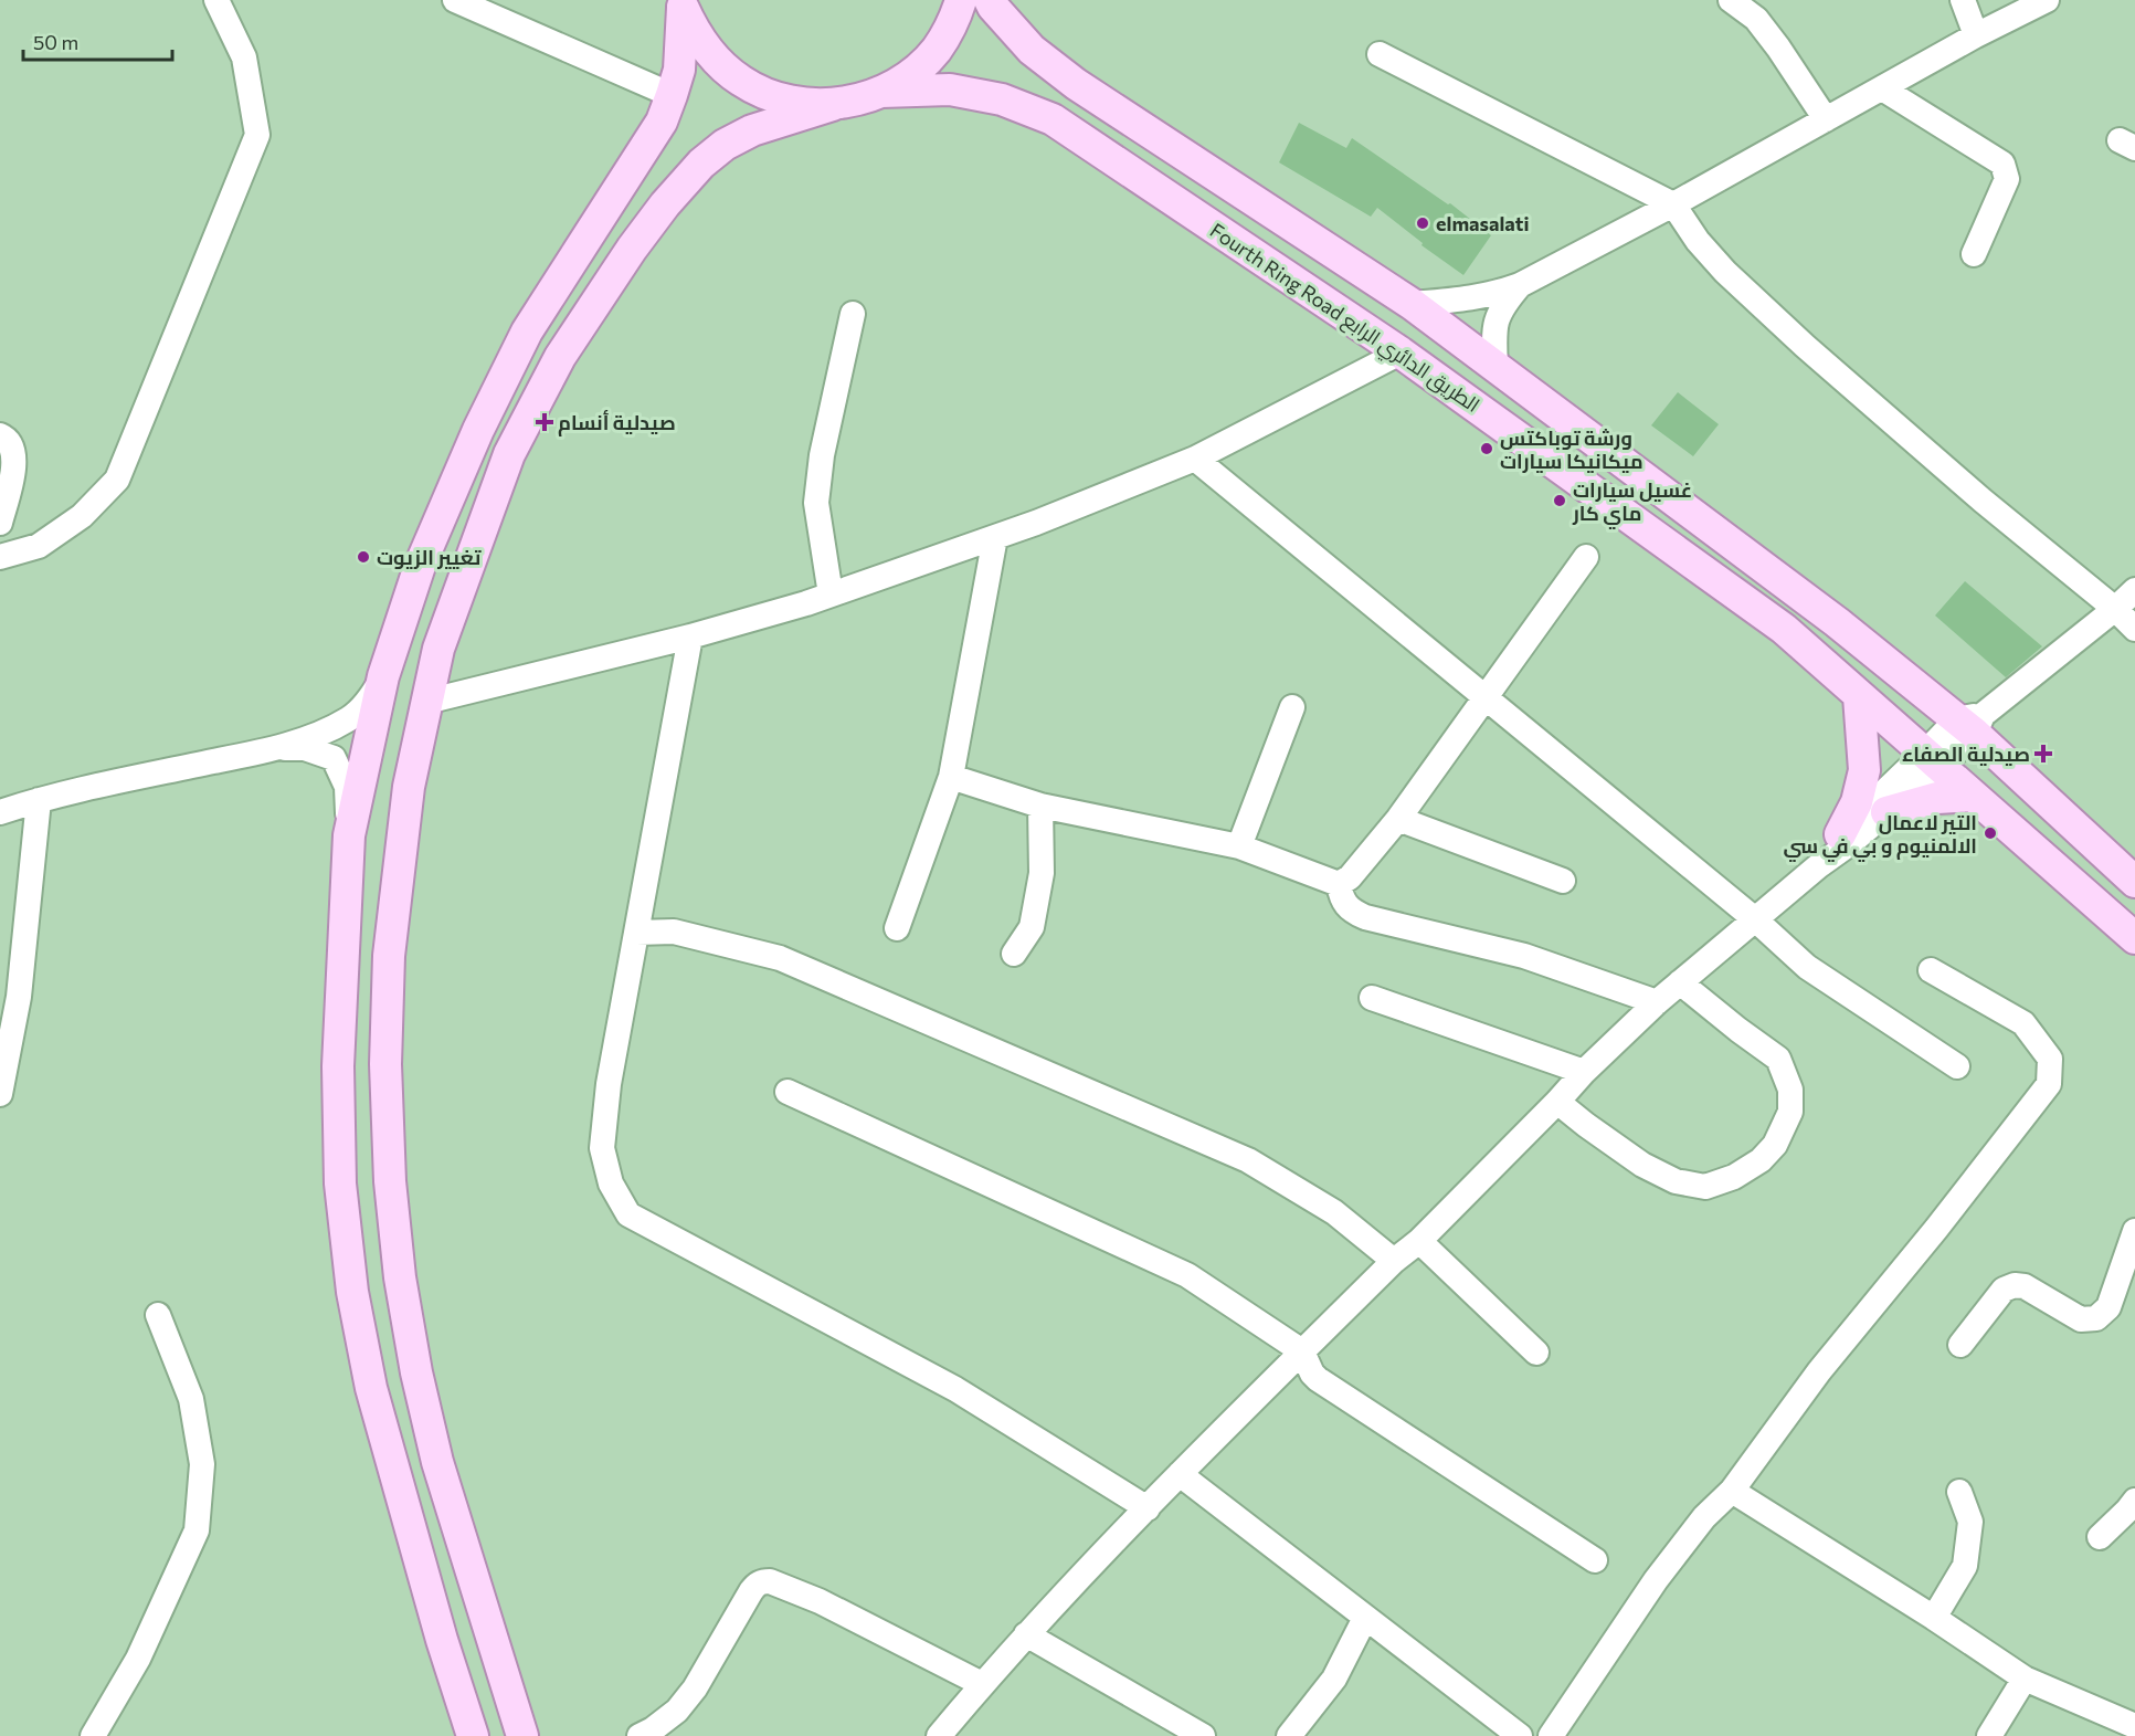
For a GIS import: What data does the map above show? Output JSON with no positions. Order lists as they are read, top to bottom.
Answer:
{
  "streets": {
    "main road": ["Fourth Ring Road الطريق الدائري الرابع"]
  },
  "places": {
    "other": [
      "elmasalati",
      "ورشة توباكتس ميكانيكا سيارات",
      "غسيل سيارات ماي كار",
      "تغيير الزيوت",
      "التير لاعمال الالمنيوم و بي في سي"
    ],
    "health": ["صيدلية أنسام", "صيدلية الصفاء"]
  },
  "scale_bar": "50 m"
}
